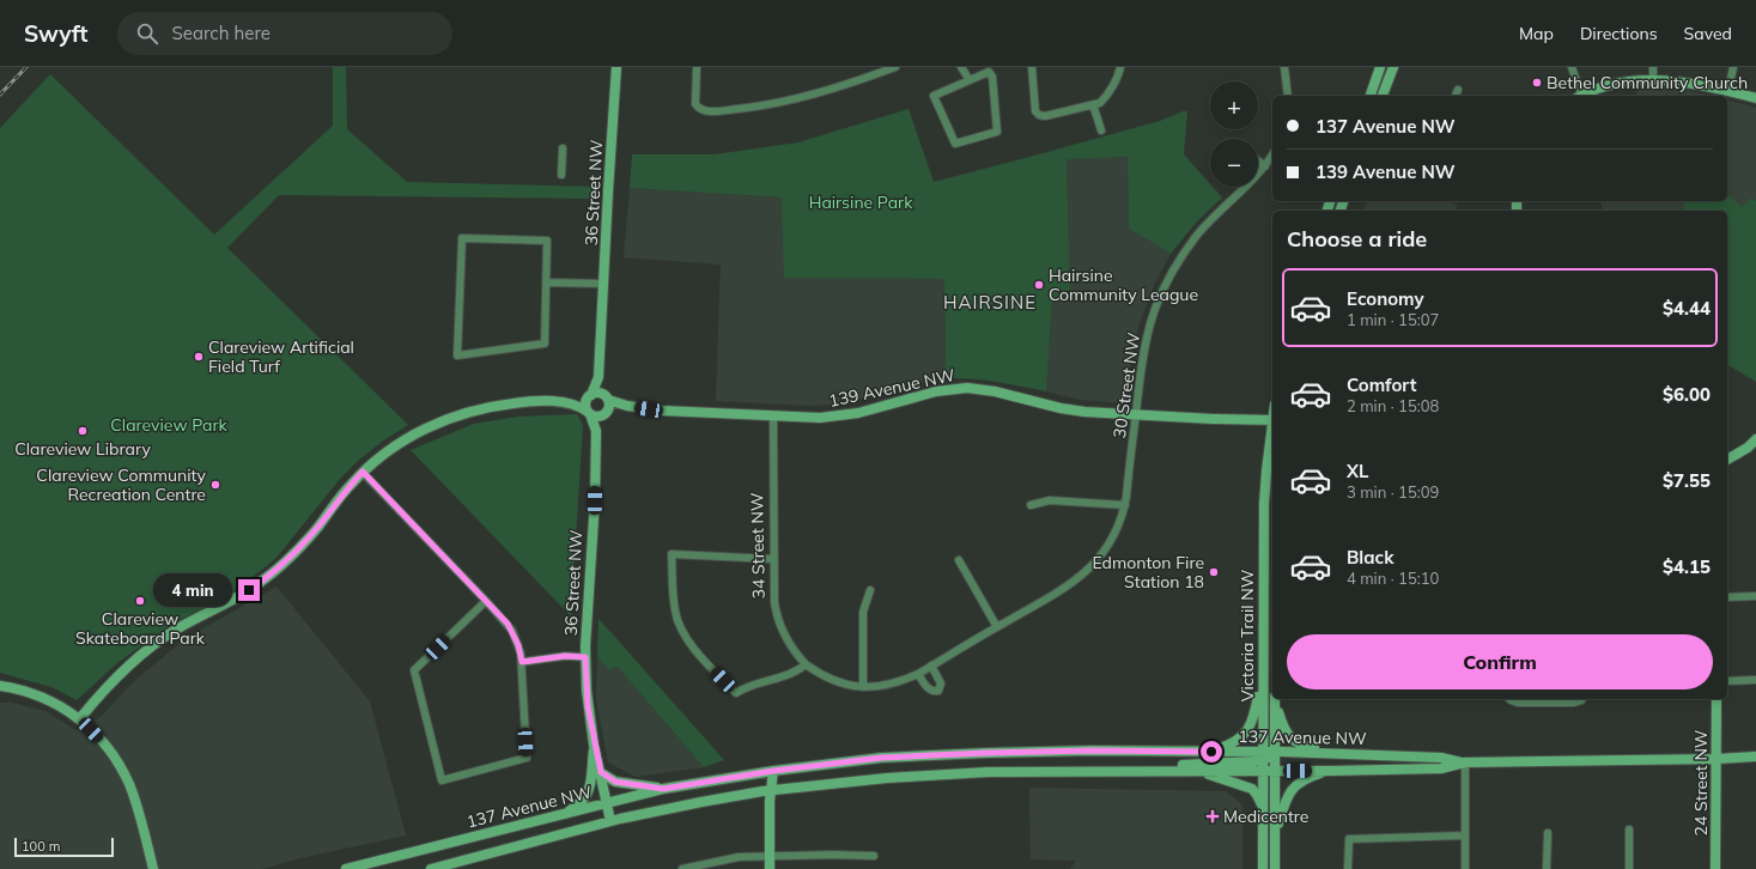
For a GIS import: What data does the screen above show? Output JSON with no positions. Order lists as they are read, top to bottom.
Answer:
{
  "streets": {
    "street": [
      "36 Street NW",
      "30 Street NW",
      "139 Avenue NW",
      "34 Street NW",
      "Victoria Trail NW",
      "137 Avenue NW",
      "24 Street NW"
    ]
  },
  "crossings": [
    ["36 Street NW", "139 Avenue NW"],
    ["36 Street NW", "137 Avenue NW"],
    ["30 Street NW", "139 Avenue NW"],
    ["30 Street NW", "34 Street NW"],
    ["139 Avenue NW", "34 Street NW"],
    ["Victoria Trail NW", "137 Avenue NW"],
    ["137 Avenue NW", "24 Street NW"]
  ],
  "districts": ["HAIRSINE"],
  "parks": ["Hairsine Park", "Clareview Park"],
  "places": {
    "other": [
      "Bethel Community Church",
      "Hairsine Community League",
      "Clareview Artificial Field Turf",
      "Clareview Library",
      "Clareview Community Recreation Centre",
      "Edmonton Fire Station 18",
      "Clareview Skateboard Park"
    ],
    "health": ["Medicentre"]
  },
  "scale_bar": "100 m",
  "page": {
    "header": "Swyft",
    "search": "Search here",
    "nav": ["Map", "Directions", "Saved"],
    "map_buttons": ["+", "−"],
    "banner": ["137 Avenue NW", "139 Avenue NW"],
    "heading": "Choose a ride",
    "list": [
      {
        "name": "Economy",
        "note": "1 min · 15:07",
        "value": "$4.44"
      },
      {
        "name": "Comfort",
        "note": "2 min · 15:08",
        "value": "$6.00"
      },
      {
        "name": "XL",
        "note": "3 min · 15:09",
        "value": "$7.55"
      },
      {
        "name": "Black",
        "note": "4 min · 15:10",
        "value": "$4.15"
      }
    ],
    "bubble": "4 min",
    "buttons": "Confirm",
    "scale": "100 m"
  }
}
